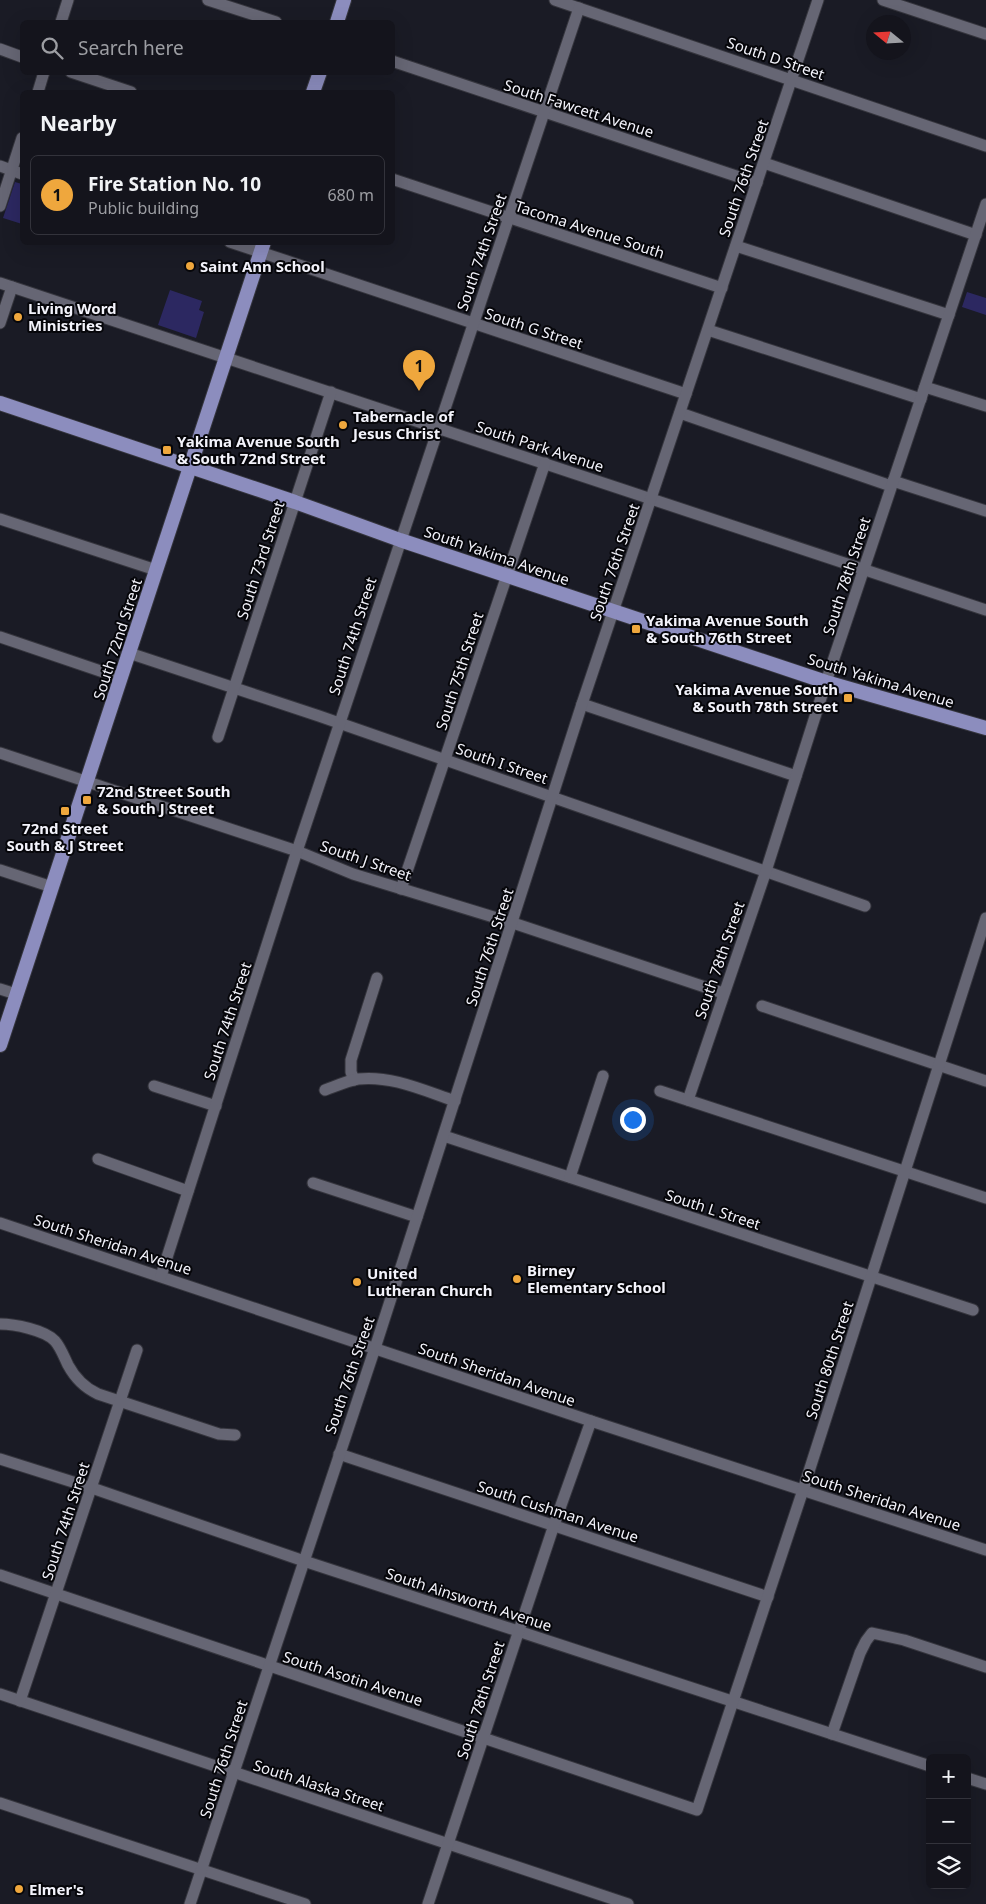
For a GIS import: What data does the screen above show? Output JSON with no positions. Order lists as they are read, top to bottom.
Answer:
{
  "streets": {
    "main road": ["South Yakima Avenue", "South 72nd Street"],
    "street": [
      "South D Street",
      "South Fawcett Avenue",
      "South 76th Street",
      "Tacoma Avenue South",
      "South 74th Street",
      "South G Street",
      "South Park Avenue",
      "South 73rd Street",
      "South 78th Street",
      "South 75th Street",
      "South I Street",
      "South J Street",
      "South L Street",
      "South Sheridan Avenue",
      "South 80th Street",
      "South Cushman Avenue",
      "South Ainsworth Avenue",
      "South Asotin Avenue",
      "South Alaska Street"
    ]
  },
  "crossings": [
    ["South D Street", "South 76th Street"],
    ["South D Street", "South 74th Street"],
    ["South Fawcett Avenue", "South 76th Street"],
    ["South Fawcett Avenue", "South 74th Street"],
    ["South 76th Street", "Tacoma Avenue South"],
    ["South 76th Street", "South G Street"],
    ["South 76th Street", "South Park Avenue"],
    ["South 76th Street", "South Yakima Avenue"],
    ["South 76th Street", "South I Street"],
    ["South 76th Street", "South J Street"],
    ["South 76th Street", "South L Street"],
    ["South 76th Street", "South Sheridan Avenue"],
    ["South 76th Street", "South Cushman Avenue"],
    ["South 76th Street", "South Ainsworth Avenue"],
    ["South 76th Street", "South Asotin Avenue"],
    ["South 76th Street", "South Alaska Street"],
    ["Tacoma Avenue South", "South 74th Street"],
    ["South 74th Street", "South G Street"],
    ["South 74th Street", "South Park Avenue"],
    ["South 74th Street", "South Yakima Avenue"],
    ["South 74th Street", "South I Street"],
    ["South 74th Street", "South J Street"],
    ["South 74th Street", "South Sheridan Avenue"],
    ["South 74th Street", "South Ainsworth Avenue"],
    ["South 74th Street", "South Asotin Avenue"],
    ["South 74th Street", "South Alaska Street"],
    ["South G Street", "South 72nd Street"],
    ["South Park Avenue", "South 73rd Street"],
    ["South Park Avenue", "South 78th Street"],
    ["South Park Avenue", "South 72nd Street"],
    ["South Park Avenue", "South 75th Street"],
    ["South Yakima Avenue", "South 73rd Street"],
    ["South Yakima Avenue", "South 78th Street"],
    ["South Yakima Avenue", "South 72nd Street"],
    ["South Yakima Avenue", "South 75th Street"],
    ["South 73rd Street", "South I Street"],
    ["South 78th Street", "South I Street"],
    ["South 78th Street", "South J Street"],
    ["South 78th Street", "South Sheridan Avenue"],
    ["South 78th Street", "South Cushman Avenue"],
    ["South 78th Street", "South Ainsworth Avenue"],
    ["South 78th Street", "South Asotin Avenue"],
    ["South 78th Street", "South Alaska Street"],
    ["South 72nd Street", "South I Street"],
    ["South 72nd Street", "South J Street"],
    ["South 75th Street", "South I Street"],
    ["South 75th Street", "South J Street"],
    ["South L Street", "South 80th Street"],
    ["South Sheridan Avenue", "South 80th Street"],
    ["South 80th Street", "South Cushman Avenue"],
    ["South 80th Street", "South Ainsworth Avenue"],
    ["South 80th Street", "South Asotin Avenue"]
  ],
  "places": {
    "other": [
      "Saint Ann School",
      "Living Word Ministries",
      "Tabernacle of Jesus Christ",
      "Birney Elementary School",
      "United Lutheran Church",
      "Elmer's"
    ],
    "transit": [
      "Yakima Avenue South & South 72nd Street",
      "Yakima Avenue South & South 76th Street",
      "Yakima Avenue South & South 78th Street",
      "72nd Street South & South J Street",
      "72nd Street South & J Street"
    ]
  },
  "north": "left",
  "page": {
    "search": "Search here",
    "heading": "Nearby",
    "list": [
      {
        "mark": "1",
        "name": "Fire Station No. 10",
        "note": "Public building",
        "value": "680 m"
      }
    ],
    "pins": "1",
    "map_buttons": ["+", "−"]
  }
}
